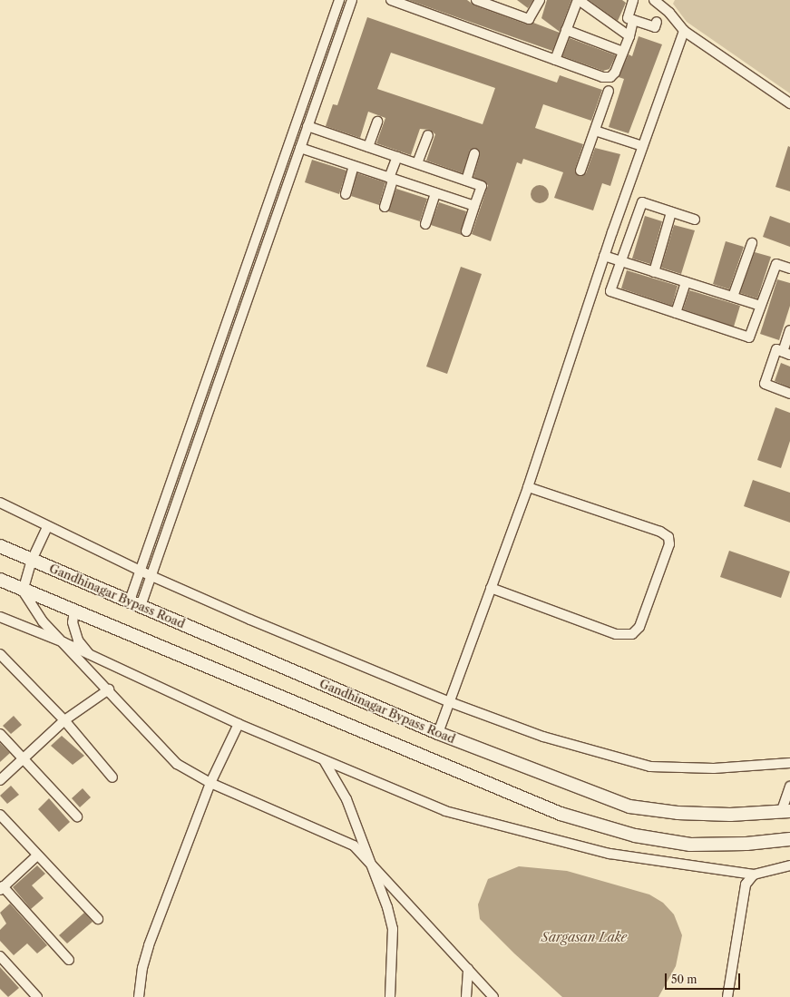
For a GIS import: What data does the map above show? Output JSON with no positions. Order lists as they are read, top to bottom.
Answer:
{
  "streets": {
    "main road": ["Gandhinagar Bypass Road"]
  },
  "water": ["Sargasan Lake"],
  "scale_bar": "50 m"
}
